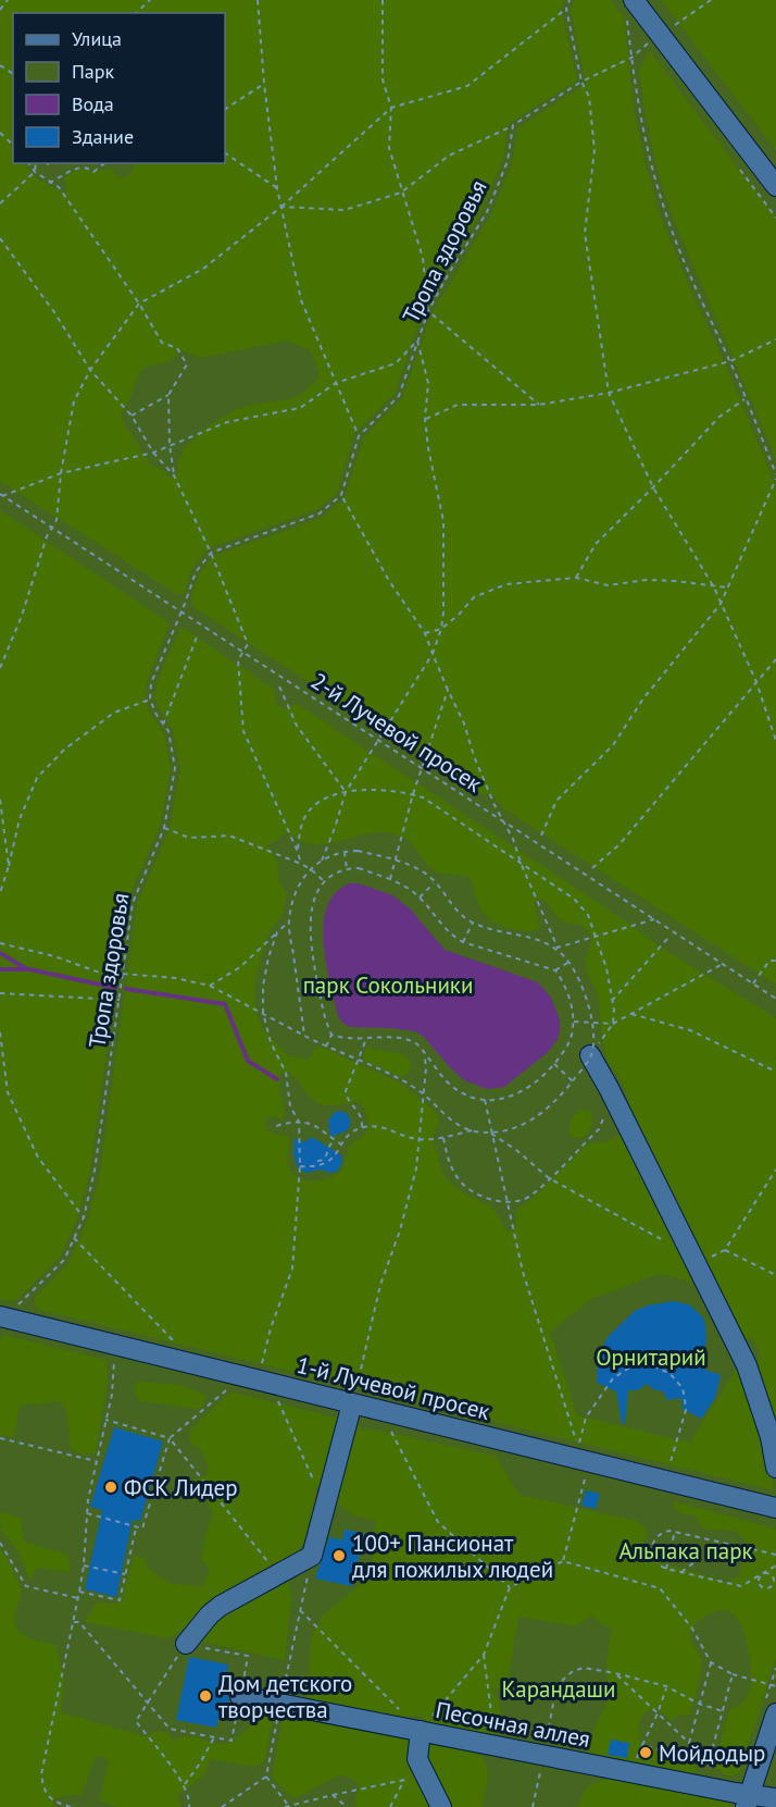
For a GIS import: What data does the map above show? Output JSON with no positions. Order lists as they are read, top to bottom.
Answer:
{
  "streets": {
    "street": ["1-й Лучевой просек", "Песочная аллея"],
    "path": ["Тропа здоровья", "2-й Лучевой просек"]
  },
  "crossings": [
    ["Тропа здоровья", "1-й Лучевой просек"]
  ],
  "parks": [
    "парк Сокольники",
    "Орнитарий",
    "Альпака парк",
    "Карандаши"
  ],
  "places": [
    "ФСК Лидер",
    "100+ Пансионат для пожилых людей",
    "Дом детского творчества",
    "Мойдодыр"
  ],
  "legend": [
    "Улица",
    "Парк",
    "Вода",
    "Здание"
  ]
}
